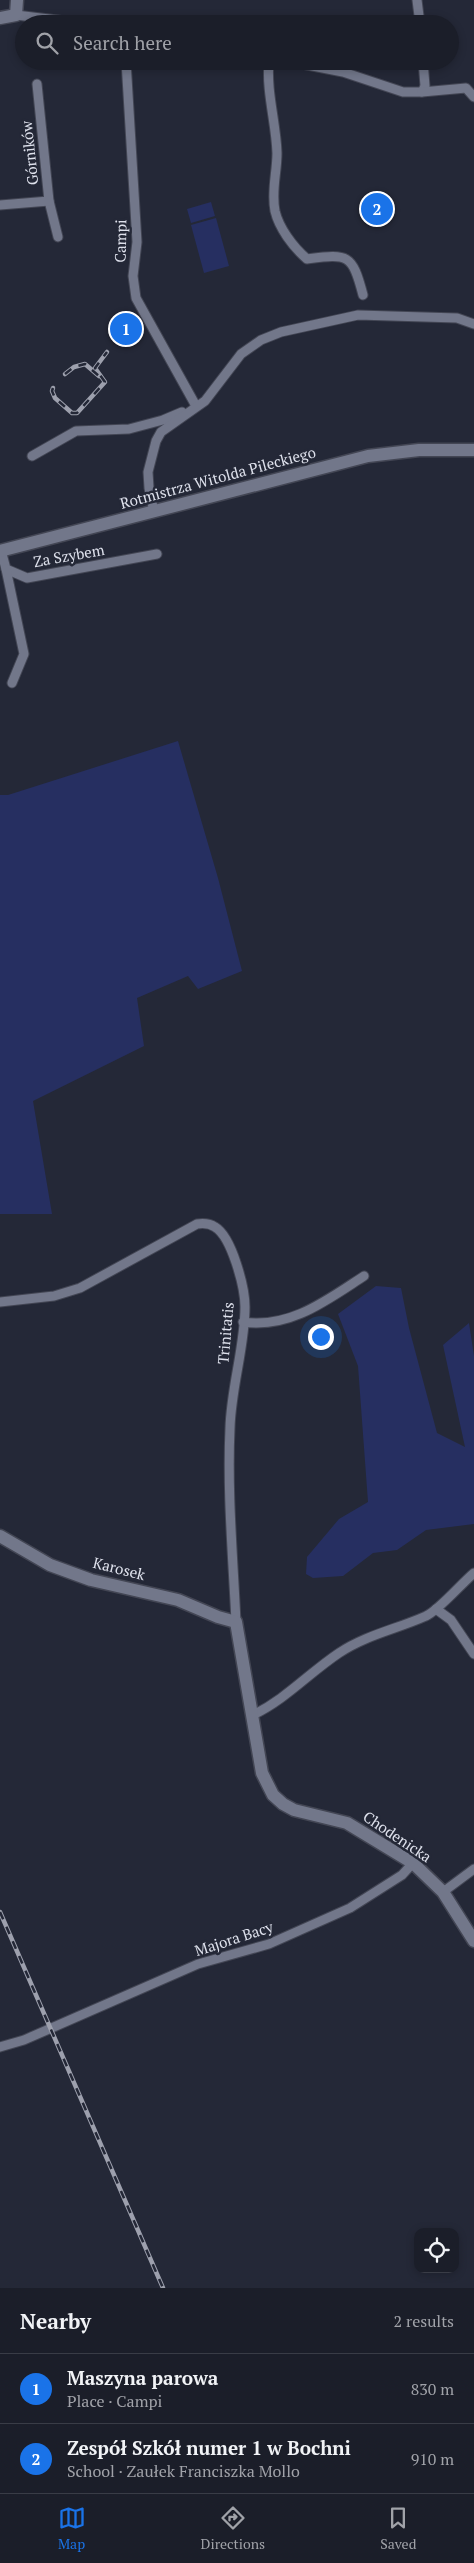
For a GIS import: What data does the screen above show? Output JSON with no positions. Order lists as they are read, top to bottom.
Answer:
{
  "streets": {
    "street": [
      "Górników",
      "Campi",
      "Rotmistrza Witolda Pileckiego",
      "Za Szybem",
      "Trinitatis",
      "Karosek",
      "Chodenicka",
      "Majora Bacy"
    ]
  },
  "crossings": [
    ["Trinitatis", "Karosek"],
    ["Trinitatis", "Chodenicka"],
    ["Karosek", "Chodenicka"],
    ["Chodenicka", "Majora Bacy"]
  ],
  "page": {
    "search": "Search here",
    "pins": ["2", "1"],
    "heading": ["Nearby", "2 results"],
    "list": [
      {
        "mark": "1",
        "name": "Maszyna parowa",
        "note": "Place · Campi",
        "value": "830 m"
      },
      {
        "mark": "2",
        "name": "Zespół Szkół numer 1 w Bochni",
        "note": "School · Zaułek Franciszka Mollo",
        "value": "910 m"
      }
    ],
    "nav": ["Map", "Directions", "Saved"]
  }
}
